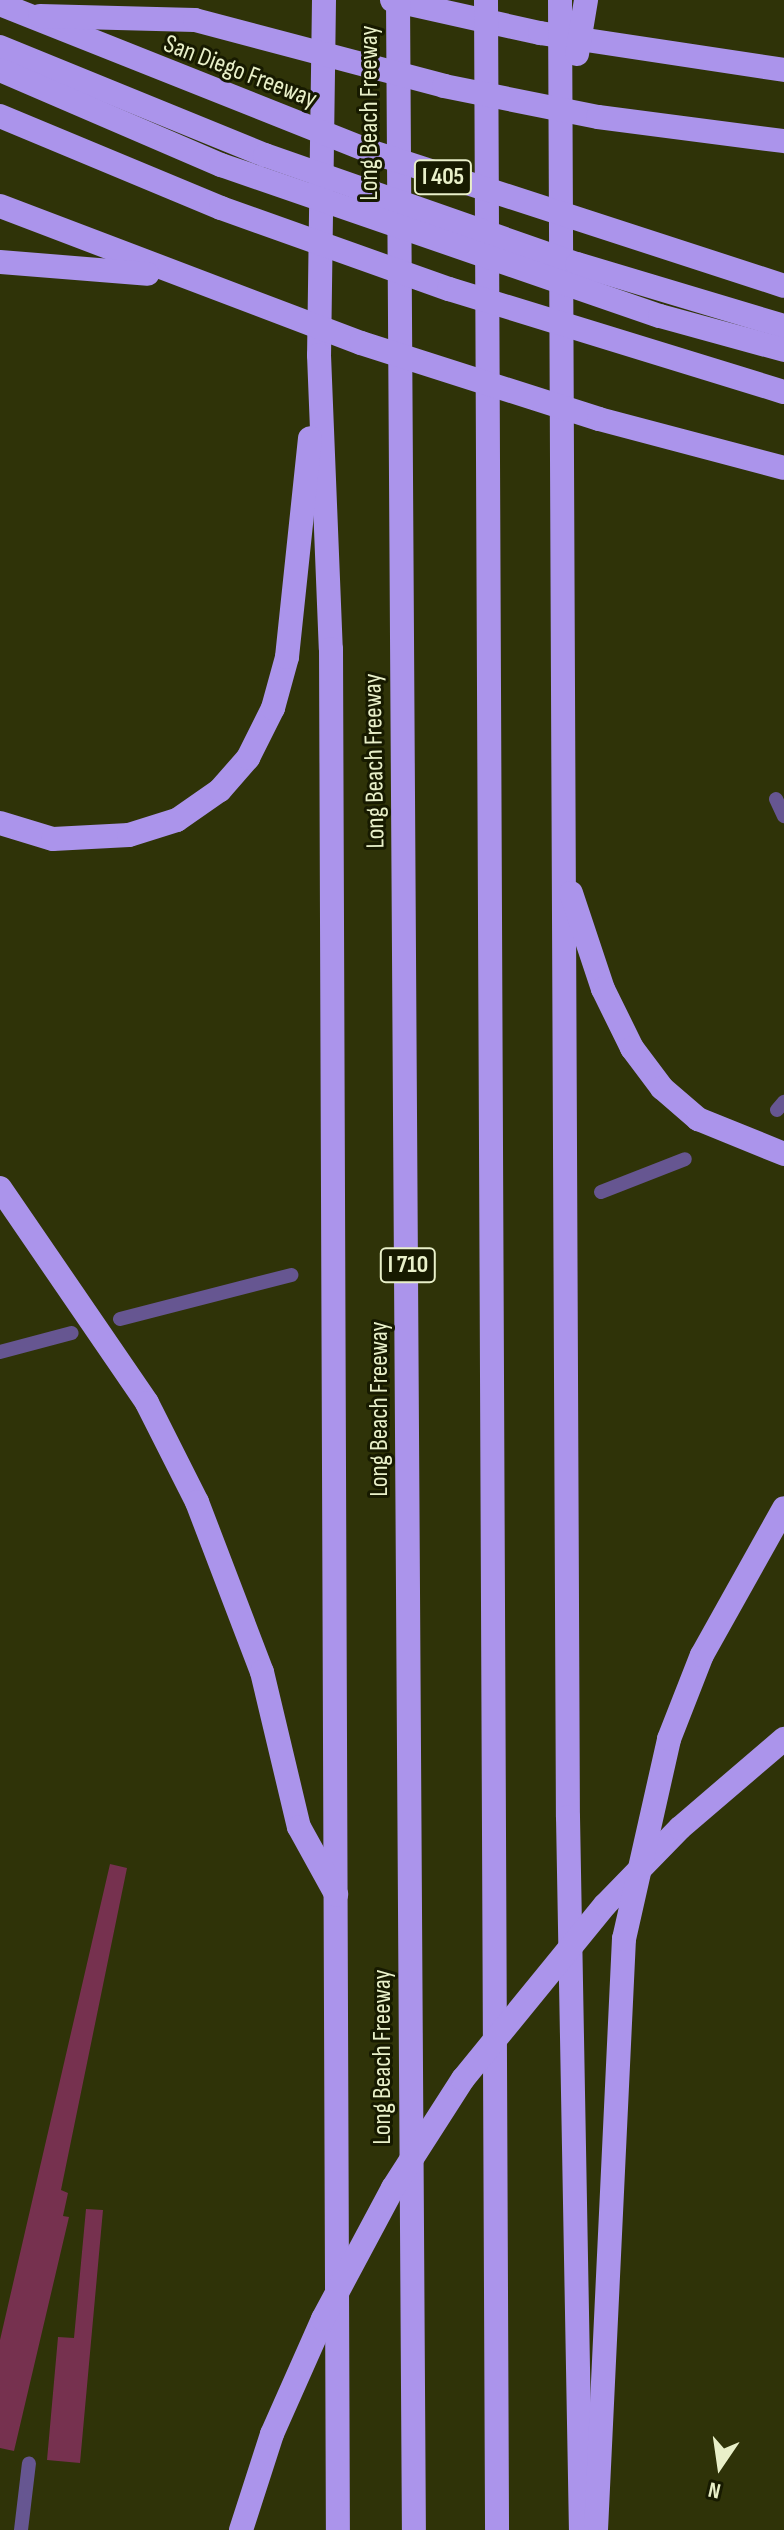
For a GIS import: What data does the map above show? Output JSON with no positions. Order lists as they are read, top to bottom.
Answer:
{
  "streets": {
    "highway": [
      "San Diego Freeway",
      "Long Beach Freeway",
      "I 405",
      "I 710"
    ]
  },
  "north": "bottom"
}
